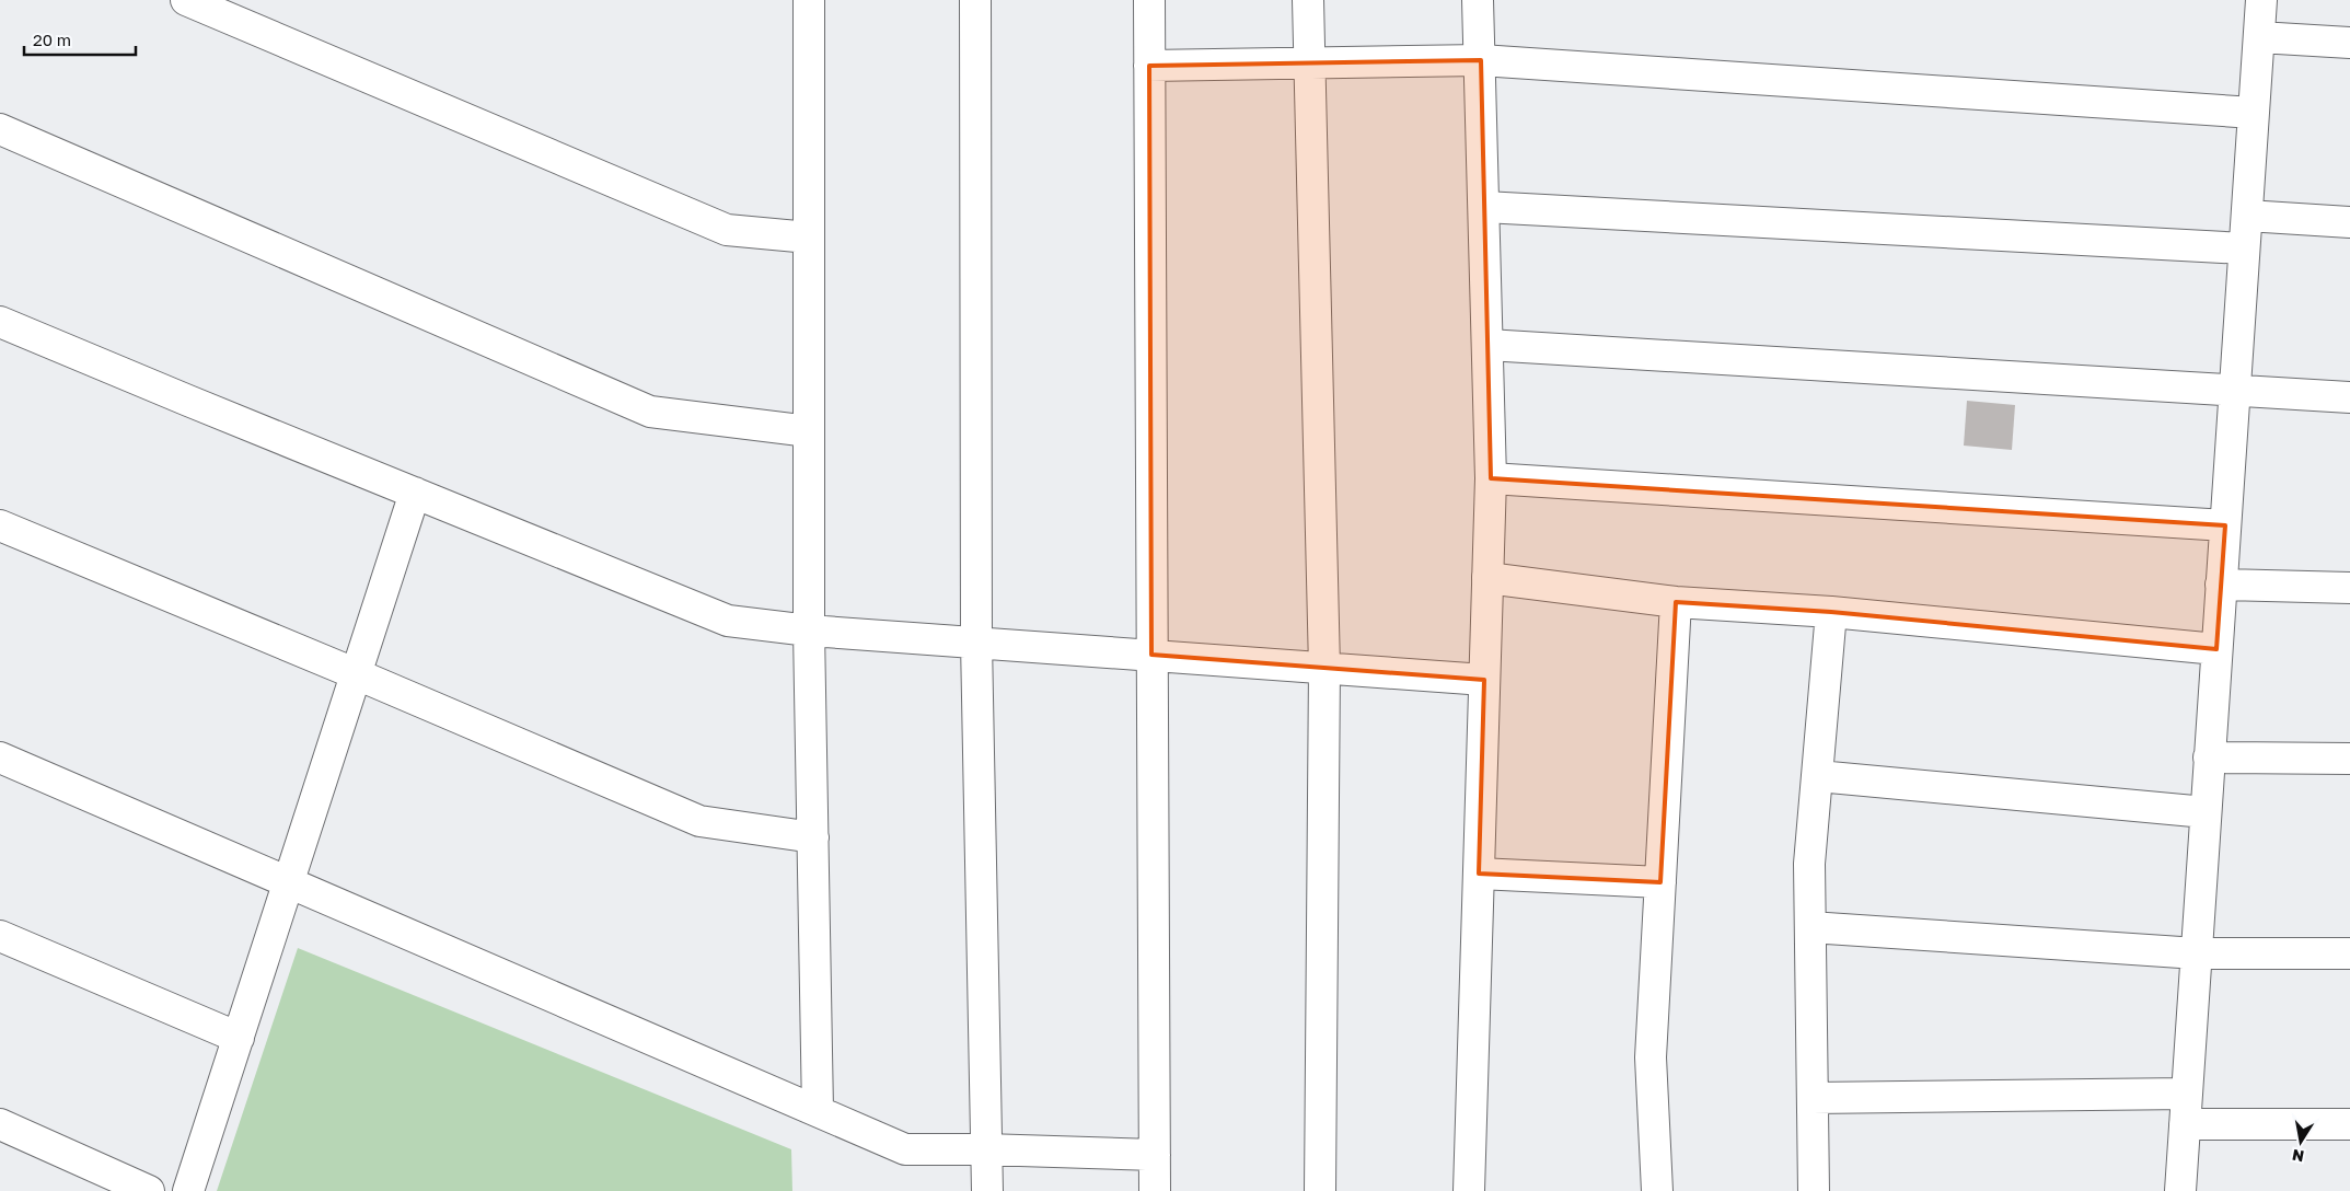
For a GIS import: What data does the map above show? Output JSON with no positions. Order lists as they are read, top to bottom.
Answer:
{
  "scale_bar": "20 m",
  "north": "bottom"
}
